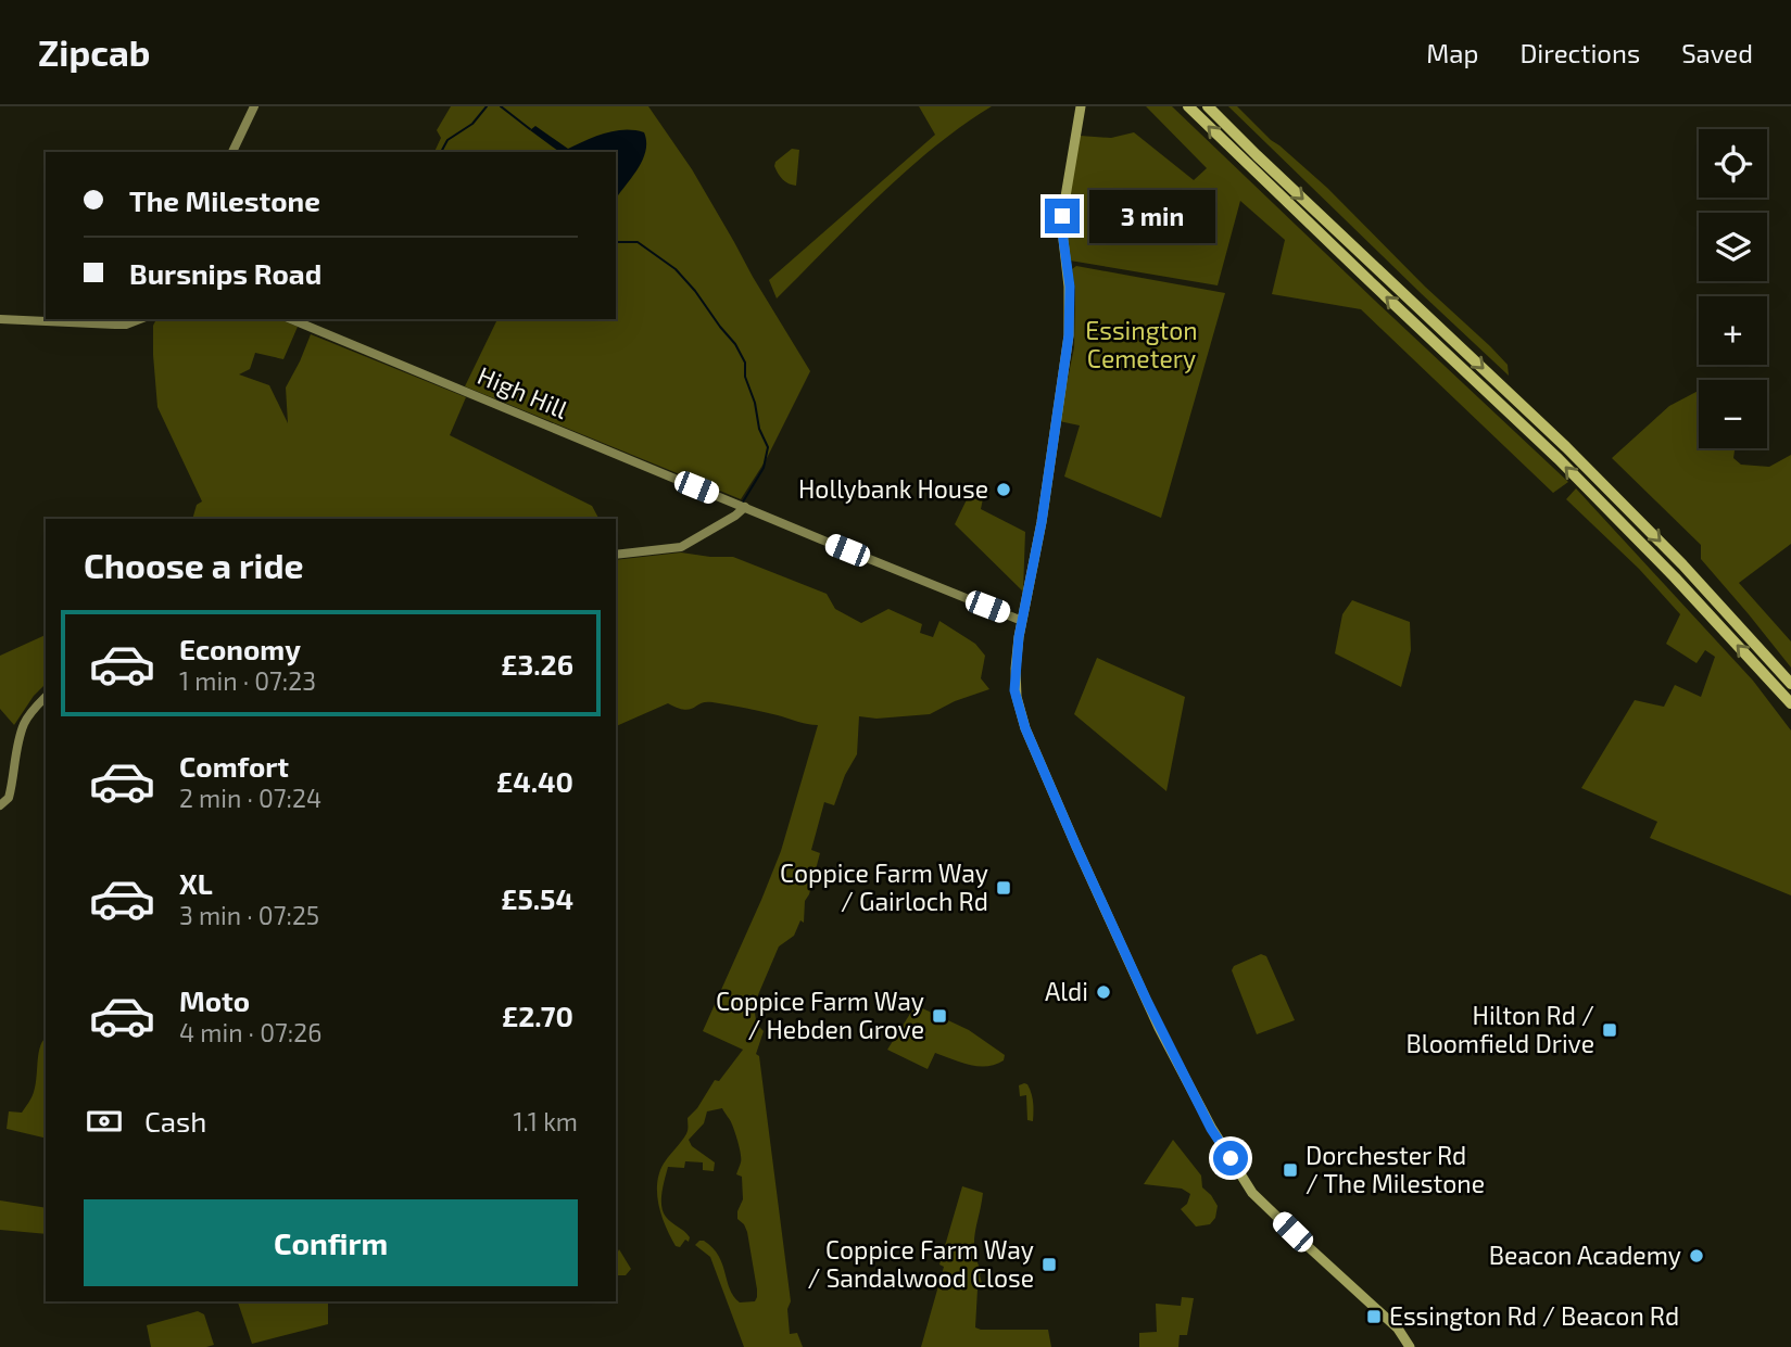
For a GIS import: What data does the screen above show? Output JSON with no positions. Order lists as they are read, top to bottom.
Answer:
{
  "streets": {
    "street": ["High Hill"]
  },
  "parks": ["Essington Cemetery"],
  "places": {
    "other": ["Hollybank House", "Aldi", "Beacon Academy"],
    "transit": [
      "Coppice Farm Way / Gairloch Rd",
      "Coppice Farm Way / Hebden Grove",
      "Hilton Rd / Bloomfield Drive",
      "Dorchester Rd / The Milestone",
      "Coppice Farm Way / Sandalwood Close",
      "Essington Rd / Beacon Rd"
    ]
  },
  "page": {
    "header": "Zipcab",
    "nav": ["Map", "Directions", "Saved"],
    "map_buttons": ["+", "−"],
    "banner": ["The Milestone", "Bursnips Road"],
    "bubble": "3 min",
    "heading": "Choose a ride",
    "list": [
      {
        "name": "Economy",
        "note": "1 min · 07:23",
        "value": "£3.26"
      },
      {
        "name": "Comfort",
        "note": "2 min · 07:24",
        "value": "£4.40"
      },
      {
        "name": "XL",
        "note": "3 min · 07:25",
        "value": "£5.54"
      },
      {
        "name": "Moto",
        "note": "4 min · 07:26",
        "value": "£2.70"
      }
    ],
    "pay": ["Cash", "1.1 km"],
    "buttons": "Confirm"
  }
}
